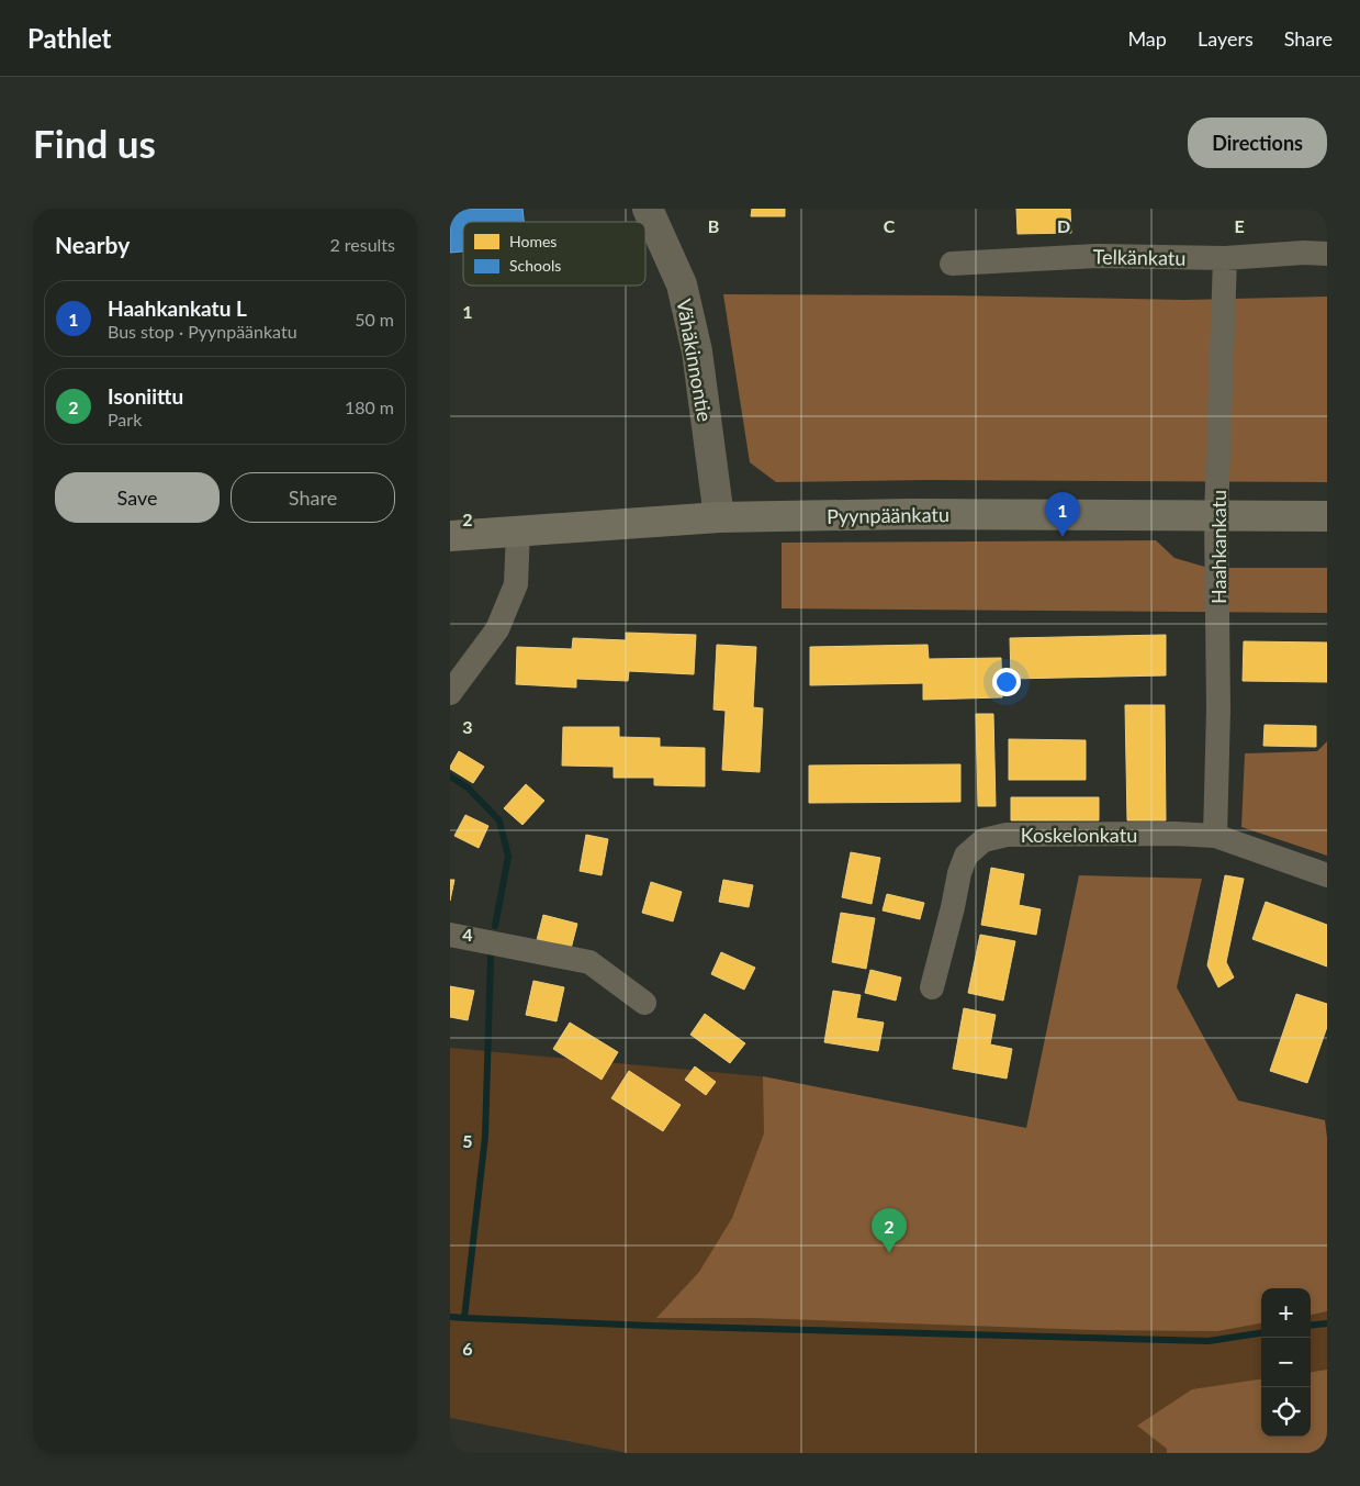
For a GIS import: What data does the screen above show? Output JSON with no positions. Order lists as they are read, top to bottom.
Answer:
{
  "streets": {
    "main road": ["Pyynpäänkatu"],
    "street": [
      "Telkänkatu",
      "Vähäkinnontie",
      "Haahkankatu",
      "Koskelonkatu"
    ]
  },
  "crossings": [
    ["Telkänkatu", "Haahkankatu"],
    ["Vähäkinnontie", "Pyynpäänkatu"],
    ["Pyynpäänkatu", "Haahkankatu"],
    ["Haahkankatu", "Koskelonkatu"]
  ],
  "legend": ["Homes", "Schools"],
  "page": {
    "header": "Pathlet",
    "nav": ["Map", "Layers", "Share"],
    "buttons": [
      "Directions",
      ["Save", "Share"]
    ],
    "title": "Find us",
    "heading": ["Nearby", "2 results"],
    "list": [
      {
        "mark": "1",
        "name": "Haahkankatu L",
        "note": "Bus stop · Pyynpäänkatu",
        "value": "50 m"
      },
      {
        "mark": "2",
        "name": "Isoniittu",
        "note": "Park",
        "value": "180 m"
      }
    ],
    "pins": ["1", "2"],
    "map_buttons": ["+", "−"]
  },
  "grid": {
    "columns": [
      "B",
      "C",
      "D",
      "E"
    ],
    "rows": [
      "1",
      "2",
      "3",
      "4",
      "5",
      "6"
    ]
  }
}
